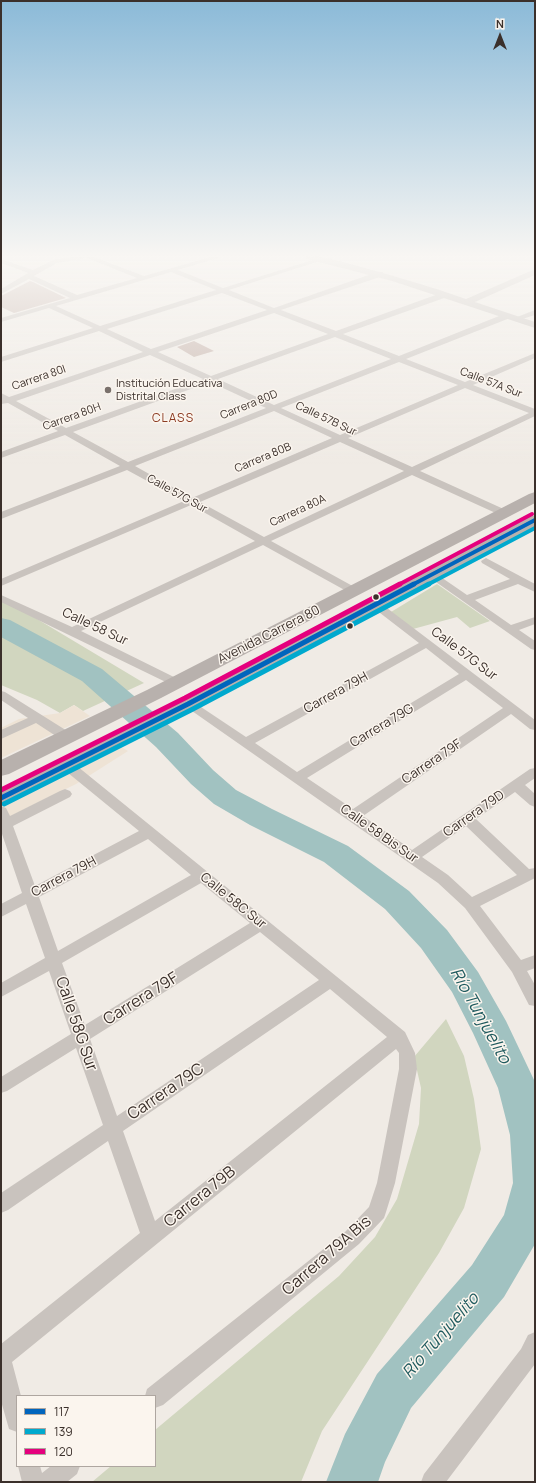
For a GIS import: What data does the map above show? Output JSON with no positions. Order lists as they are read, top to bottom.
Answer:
{
  "streets": {
    "main road": ["Avenida Carrera 80"],
    "street": [
      "Carrera 80I",
      "Calle 57A Sur",
      "Carrera 80D",
      "Carrera 80H",
      "Calle 57B Sur",
      "Carrera 80B",
      "Calle 57G Sur",
      "Carrera 80A",
      "Calle 58 Sur",
      "Carrera 79H",
      "Carrera 79G",
      "Carrera 79F",
      "Carrera 79D",
      "Calle 58 Bis Sur",
      "Calle 58C Sur",
      "Calle 58G Sur",
      "Carrera 79C",
      "Carrera 79B",
      "Carrera 79A Bis"
    ]
  },
  "crossings": [
    ["Carrera 80I", "Calle 57B Sur"],
    ["Carrera 80I", "Calle 57G Sur"],
    ["Calle 57A Sur", "Carrera 80D"],
    ["Calle 57A Sur", "Carrera 80H"],
    ["Calle 57A Sur", "Carrera 80B"],
    ["Calle 57A Sur", "Carrera 80A"],
    ["Carrera 80D", "Calle 57B Sur"],
    ["Carrera 80D", "Calle 57G Sur"],
    ["Carrera 80H", "Calle 57B Sur"],
    ["Carrera 80H", "Calle 57G Sur"],
    ["Calle 57B Sur", "Carrera 80B"],
    ["Calle 57B Sur", "Carrera 80A"],
    ["Calle 57B Sur", "Avenida Carrera 80"],
    ["Carrera 80B", "Calle 57G Sur"],
    ["Calle 57G Sur", "Carrera 80A"],
    ["Calle 57G Sur", "Avenida Carrera 80"],
    ["Calle 57G Sur", "Carrera 79H"],
    ["Calle 57G Sur", "Carrera 79G"],
    ["Calle 57G Sur", "Carrera 79F"],
    ["Carrera 80A", "Calle 58 Sur"],
    ["Calle 58 Sur", "Avenida Carrera 80"],
    ["Avenida Carrera 80", "Calle 58 Bis Sur"],
    ["Avenida Carrera 80", "Calle 58C Sur"],
    ["Carrera 79H", "Calle 58 Bis Sur"],
    ["Carrera 79H", "Calle 58C Sur"],
    ["Carrera 79H", "Calle 58G Sur"],
    ["Carrera 79G", "Calle 58 Bis Sur"],
    ["Carrera 79F", "Calle 58 Bis Sur"],
    ["Carrera 79F", "Calle 58C Sur"],
    ["Carrera 79F", "Calle 58G Sur"],
    ["Carrera 79D", "Calle 58 Bis Sur"],
    ["Calle 58C Sur", "Carrera 79C"],
    ["Calle 58C Sur", "Carrera 79B"],
    ["Calle 58C Sur", "Carrera 79A Bis"],
    ["Calle 58G Sur", "Carrera 79C"],
    ["Calle 58G Sur", "Carrera 79B"],
    ["Carrera 79B", "Carrera 79A Bis"]
  ],
  "districts": ["CLASS"],
  "water": ["Río Tunjuelito"],
  "places": ["Institución Educativa Distrital Class"],
  "lines": ["transit line 120", "transit line 117", "transit line 139"],
  "legend": ["117", "139", "120"],
  "north": "top"
}
